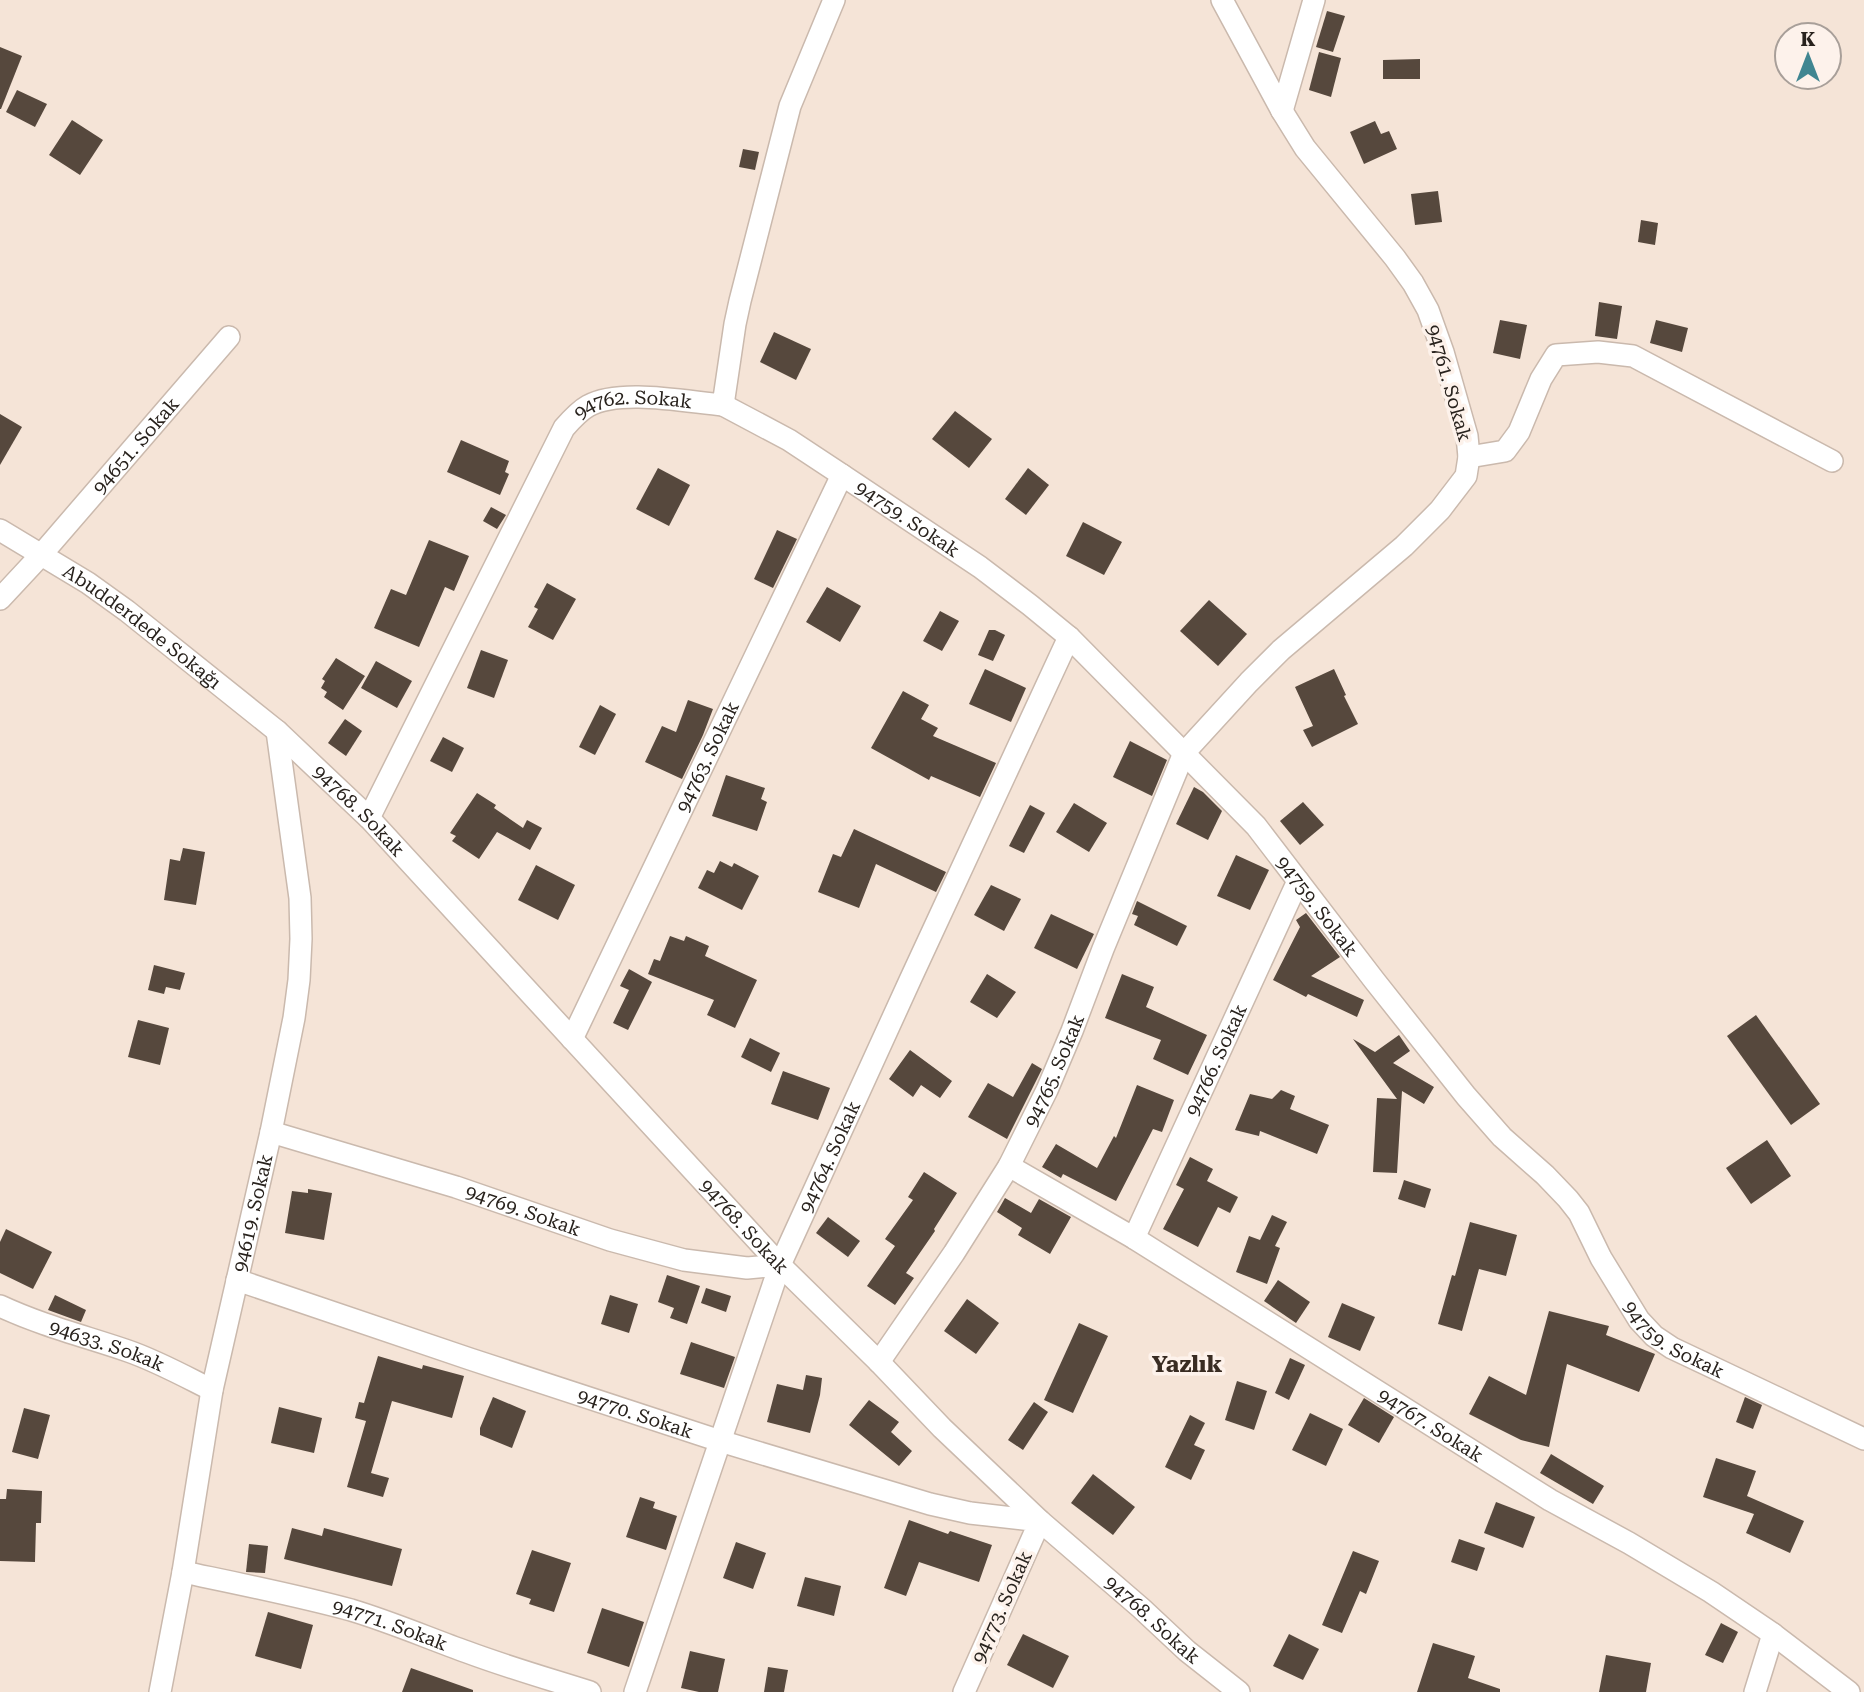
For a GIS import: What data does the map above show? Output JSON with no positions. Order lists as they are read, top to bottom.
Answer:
{
  "streets": {
    "street": [
      "94761. Sokak",
      "94762. Sokak",
      "94651. Sokak",
      "94759. Sokak",
      "Abudderdede Sokağı",
      "94763. Sokak",
      "94768. Sokak",
      "94766. Sokak",
      "94765. Sokak",
      "94764. Sokak",
      "94769. Sokak",
      "94619. Sokak",
      "94633. Sokak",
      "94770. Sokak",
      "94767. Sokak",
      "94773. Sokak",
      "94771. Sokak"
    ]
  },
  "crossings": [
    ["94761. Sokak", "94759. Sokak"],
    ["94761. Sokak", "94765. Sokak"],
    ["94762. Sokak", "94759. Sokak"],
    ["94762. Sokak", "94768. Sokak"],
    ["94651. Sokak", "Abudderdede Sokağı"],
    ["94759. Sokak", "94763. Sokak"],
    ["94759. Sokak", "94766. Sokak"],
    ["94759. Sokak", "94765. Sokak"],
    ["94759. Sokak", "94764. Sokak"],
    ["Abudderdede Sokağı", "94768. Sokak"],
    ["Abudderdede Sokağı", "94619. Sokak"],
    ["94763. Sokak", "94768. Sokak"],
    ["94768. Sokak", "94765. Sokak"],
    ["94768. Sokak", "94764. Sokak"],
    ["94768. Sokak", "94769. Sokak"],
    ["94768. Sokak", "94619. Sokak"],
    ["94768. Sokak", "94770. Sokak"],
    ["94768. Sokak", "94773. Sokak"],
    ["94766. Sokak", "94767. Sokak"],
    ["94765. Sokak", "94767. Sokak"],
    ["94764. Sokak", "94769. Sokak"],
    ["94764. Sokak", "94770. Sokak"],
    ["94769. Sokak", "94619. Sokak"],
    ["94619. Sokak", "94633. Sokak"],
    ["94619. Sokak", "94770. Sokak"],
    ["94619. Sokak", "94771. Sokak"],
    ["94770. Sokak", "94773. Sokak"]
  ],
  "districts": ["Yazlık"],
  "north": "top"
}
